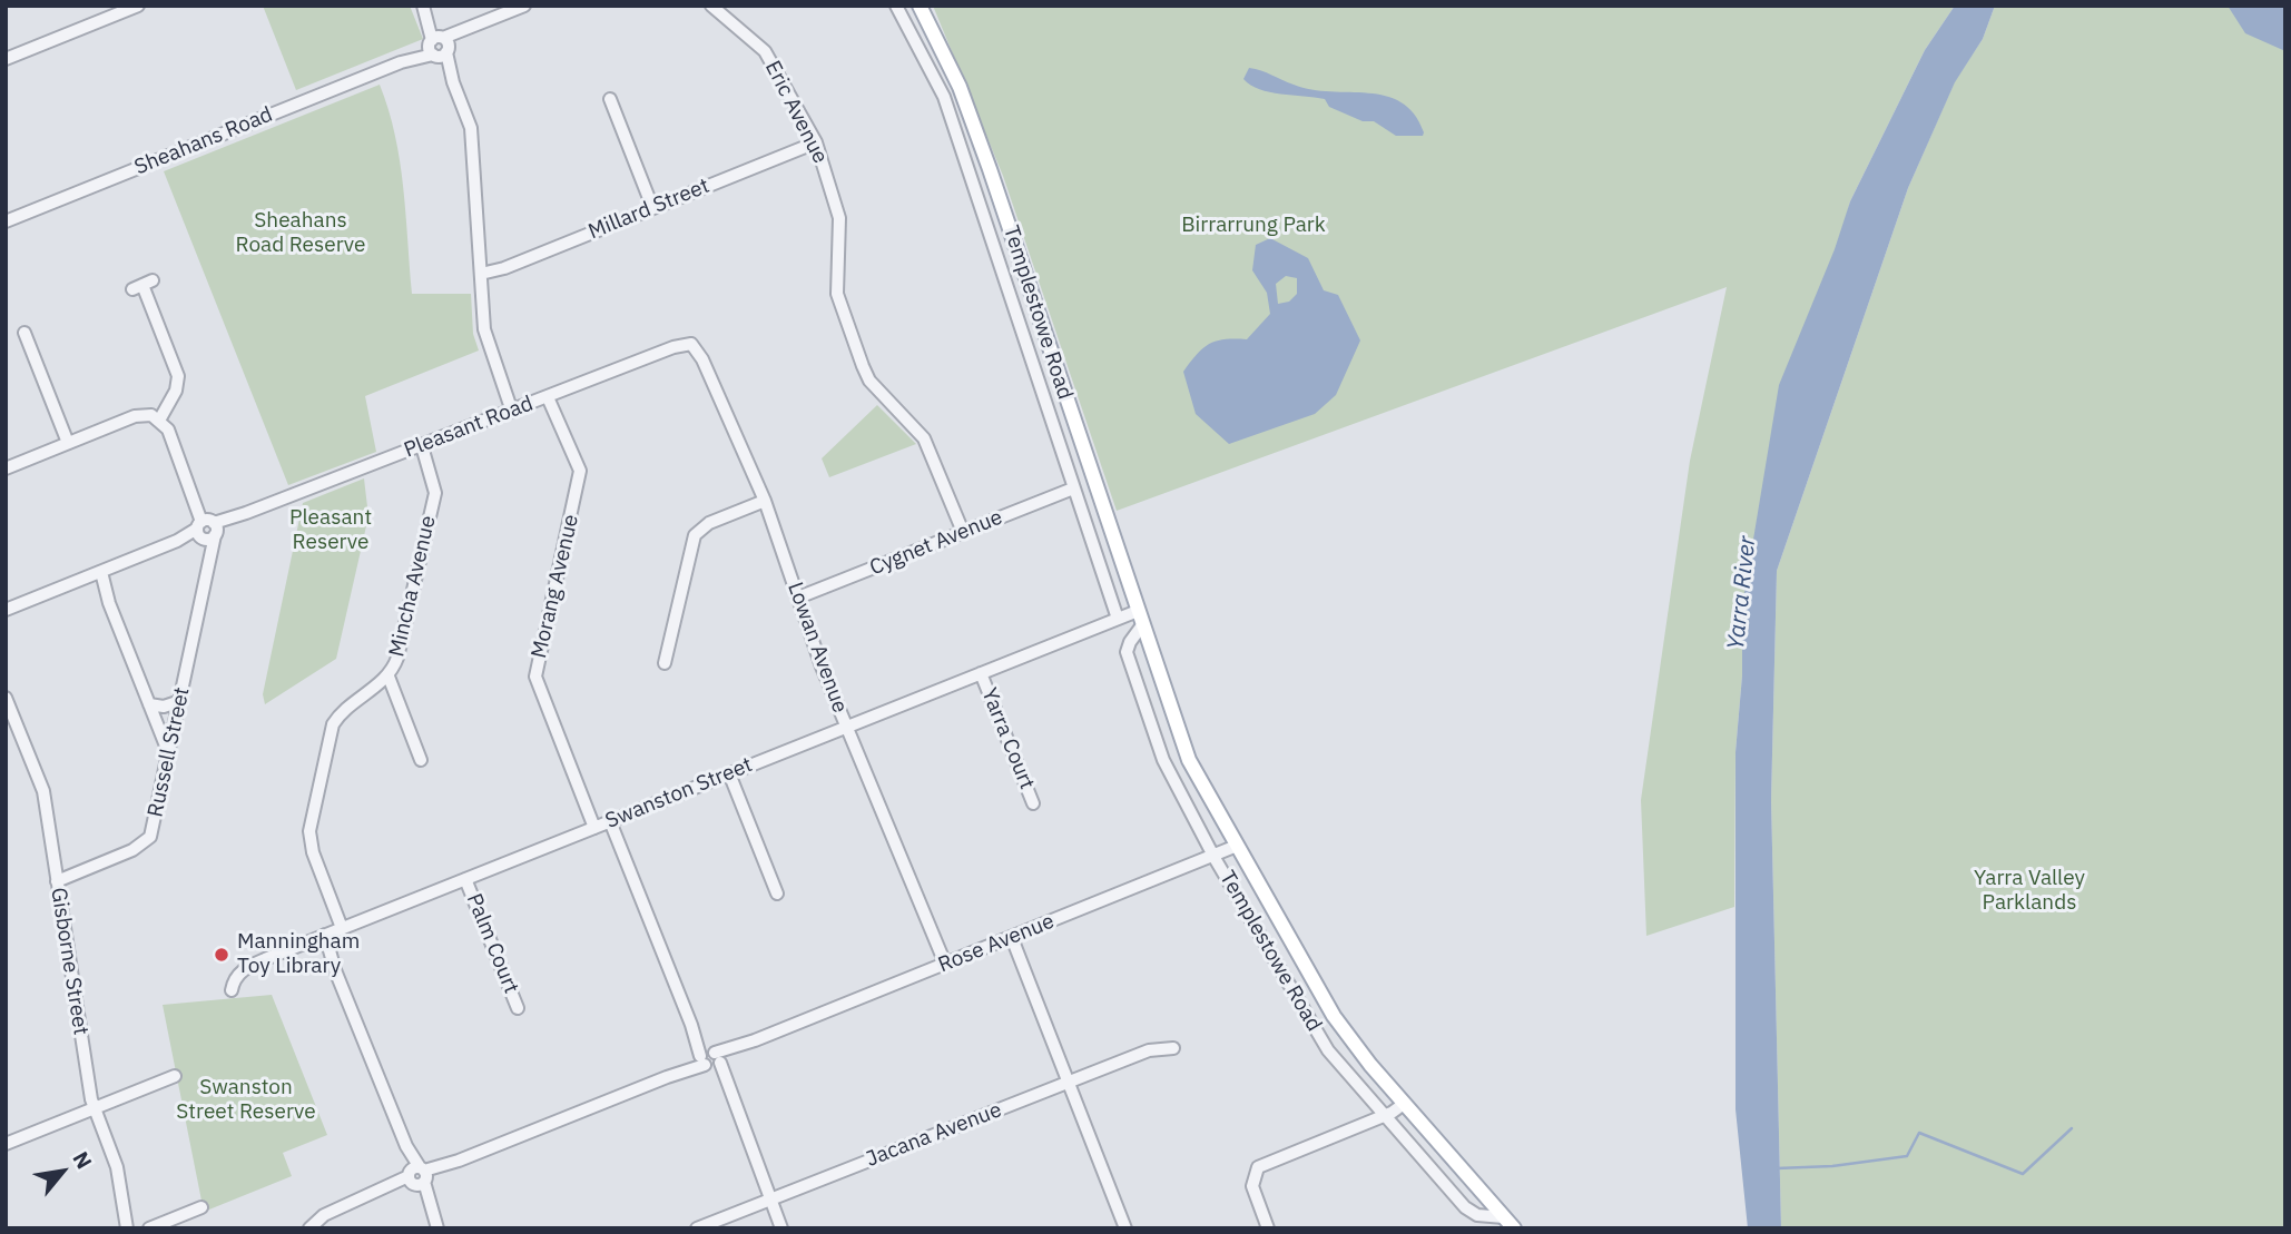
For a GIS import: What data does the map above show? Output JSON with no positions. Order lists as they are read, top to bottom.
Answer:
{
  "streets": {
    "main road": ["Templestowe Road"],
    "street": [
      "Eric Avenue",
      "Sheahans Road",
      "Millard Street",
      "Pleasant Road",
      "Cygnet Avenue",
      "Mincha Avenue",
      "Morang Avenue",
      "Lowan Avenue",
      "Yarra Court",
      "Russell Street",
      "Swanston Street",
      "Palm Court",
      "Rose Avenue",
      "Gisborne Street",
      "Jacana Avenue"
    ]
  },
  "crossings": [
    ["Eric Avenue", "Millard Street"],
    ["Eric Avenue", "Cygnet Avenue"],
    ["Templestowe Road", "Cygnet Avenue"],
    ["Templestowe Road", "Swanston Street"],
    ["Templestowe Road", "Rose Avenue"],
    ["Pleasant Road", "Mincha Avenue"],
    ["Pleasant Road", "Morang Avenue"],
    ["Pleasant Road", "Lowan Avenue"],
    ["Pleasant Road", "Russell Street"],
    ["Cygnet Avenue", "Lowan Avenue"],
    ["Mincha Avenue", "Swanston Street"],
    ["Morang Avenue", "Swanston Street"],
    ["Lowan Avenue", "Swanston Street"],
    ["Lowan Avenue", "Rose Avenue"],
    ["Yarra Court", "Swanston Street"],
    ["Russell Street", "Gisborne Street"],
    ["Swanston Street", "Palm Court"]
  ],
  "water": ["Yarra River"],
  "parks": [
    "Sheahans Road Reserve",
    "Birrarrung Park",
    "Pleasant Reserve",
    "Yarra Valley Parklands",
    "Swanston Street Reserve"
  ],
  "places": ["Manningham Toy Library"],
  "north": "top right"
}
